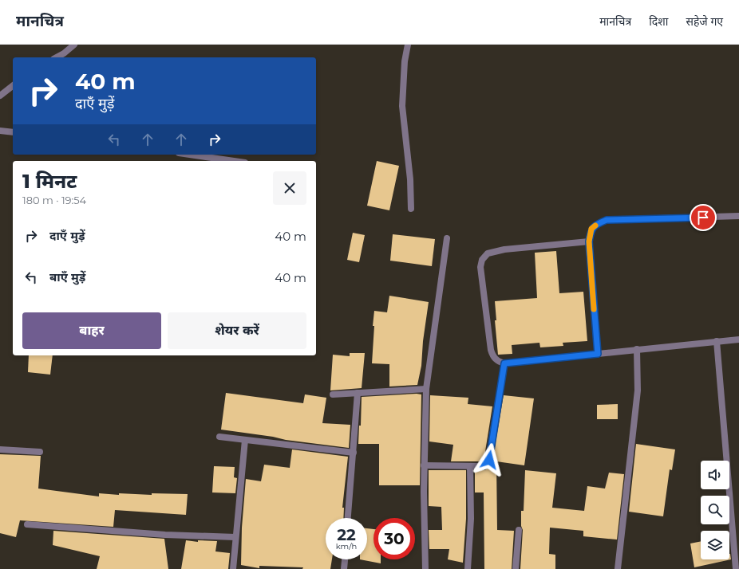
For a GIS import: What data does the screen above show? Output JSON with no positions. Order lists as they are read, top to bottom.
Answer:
{
  "page": {
    "header": "मानचित्र",
    "nav": ["मानचित्र", "दिशा", "सहेजे गए"],
    "turn": ["40 m", "दाएँ मुड़ें"],
    "heading": ["1 मिनट", "180 m · 19:54"],
    "list": [
      {
        "name": "दाएँ मुड़ें",
        "value": "40 m"
      },
      {
        "name": "बाएँ मुड़ें",
        "value": "40 m"
      }
    ],
    "buttons": ["बाहर", "शेयर करें"],
    "speed": "22 km/h",
    "limit": "30"
  }
}
